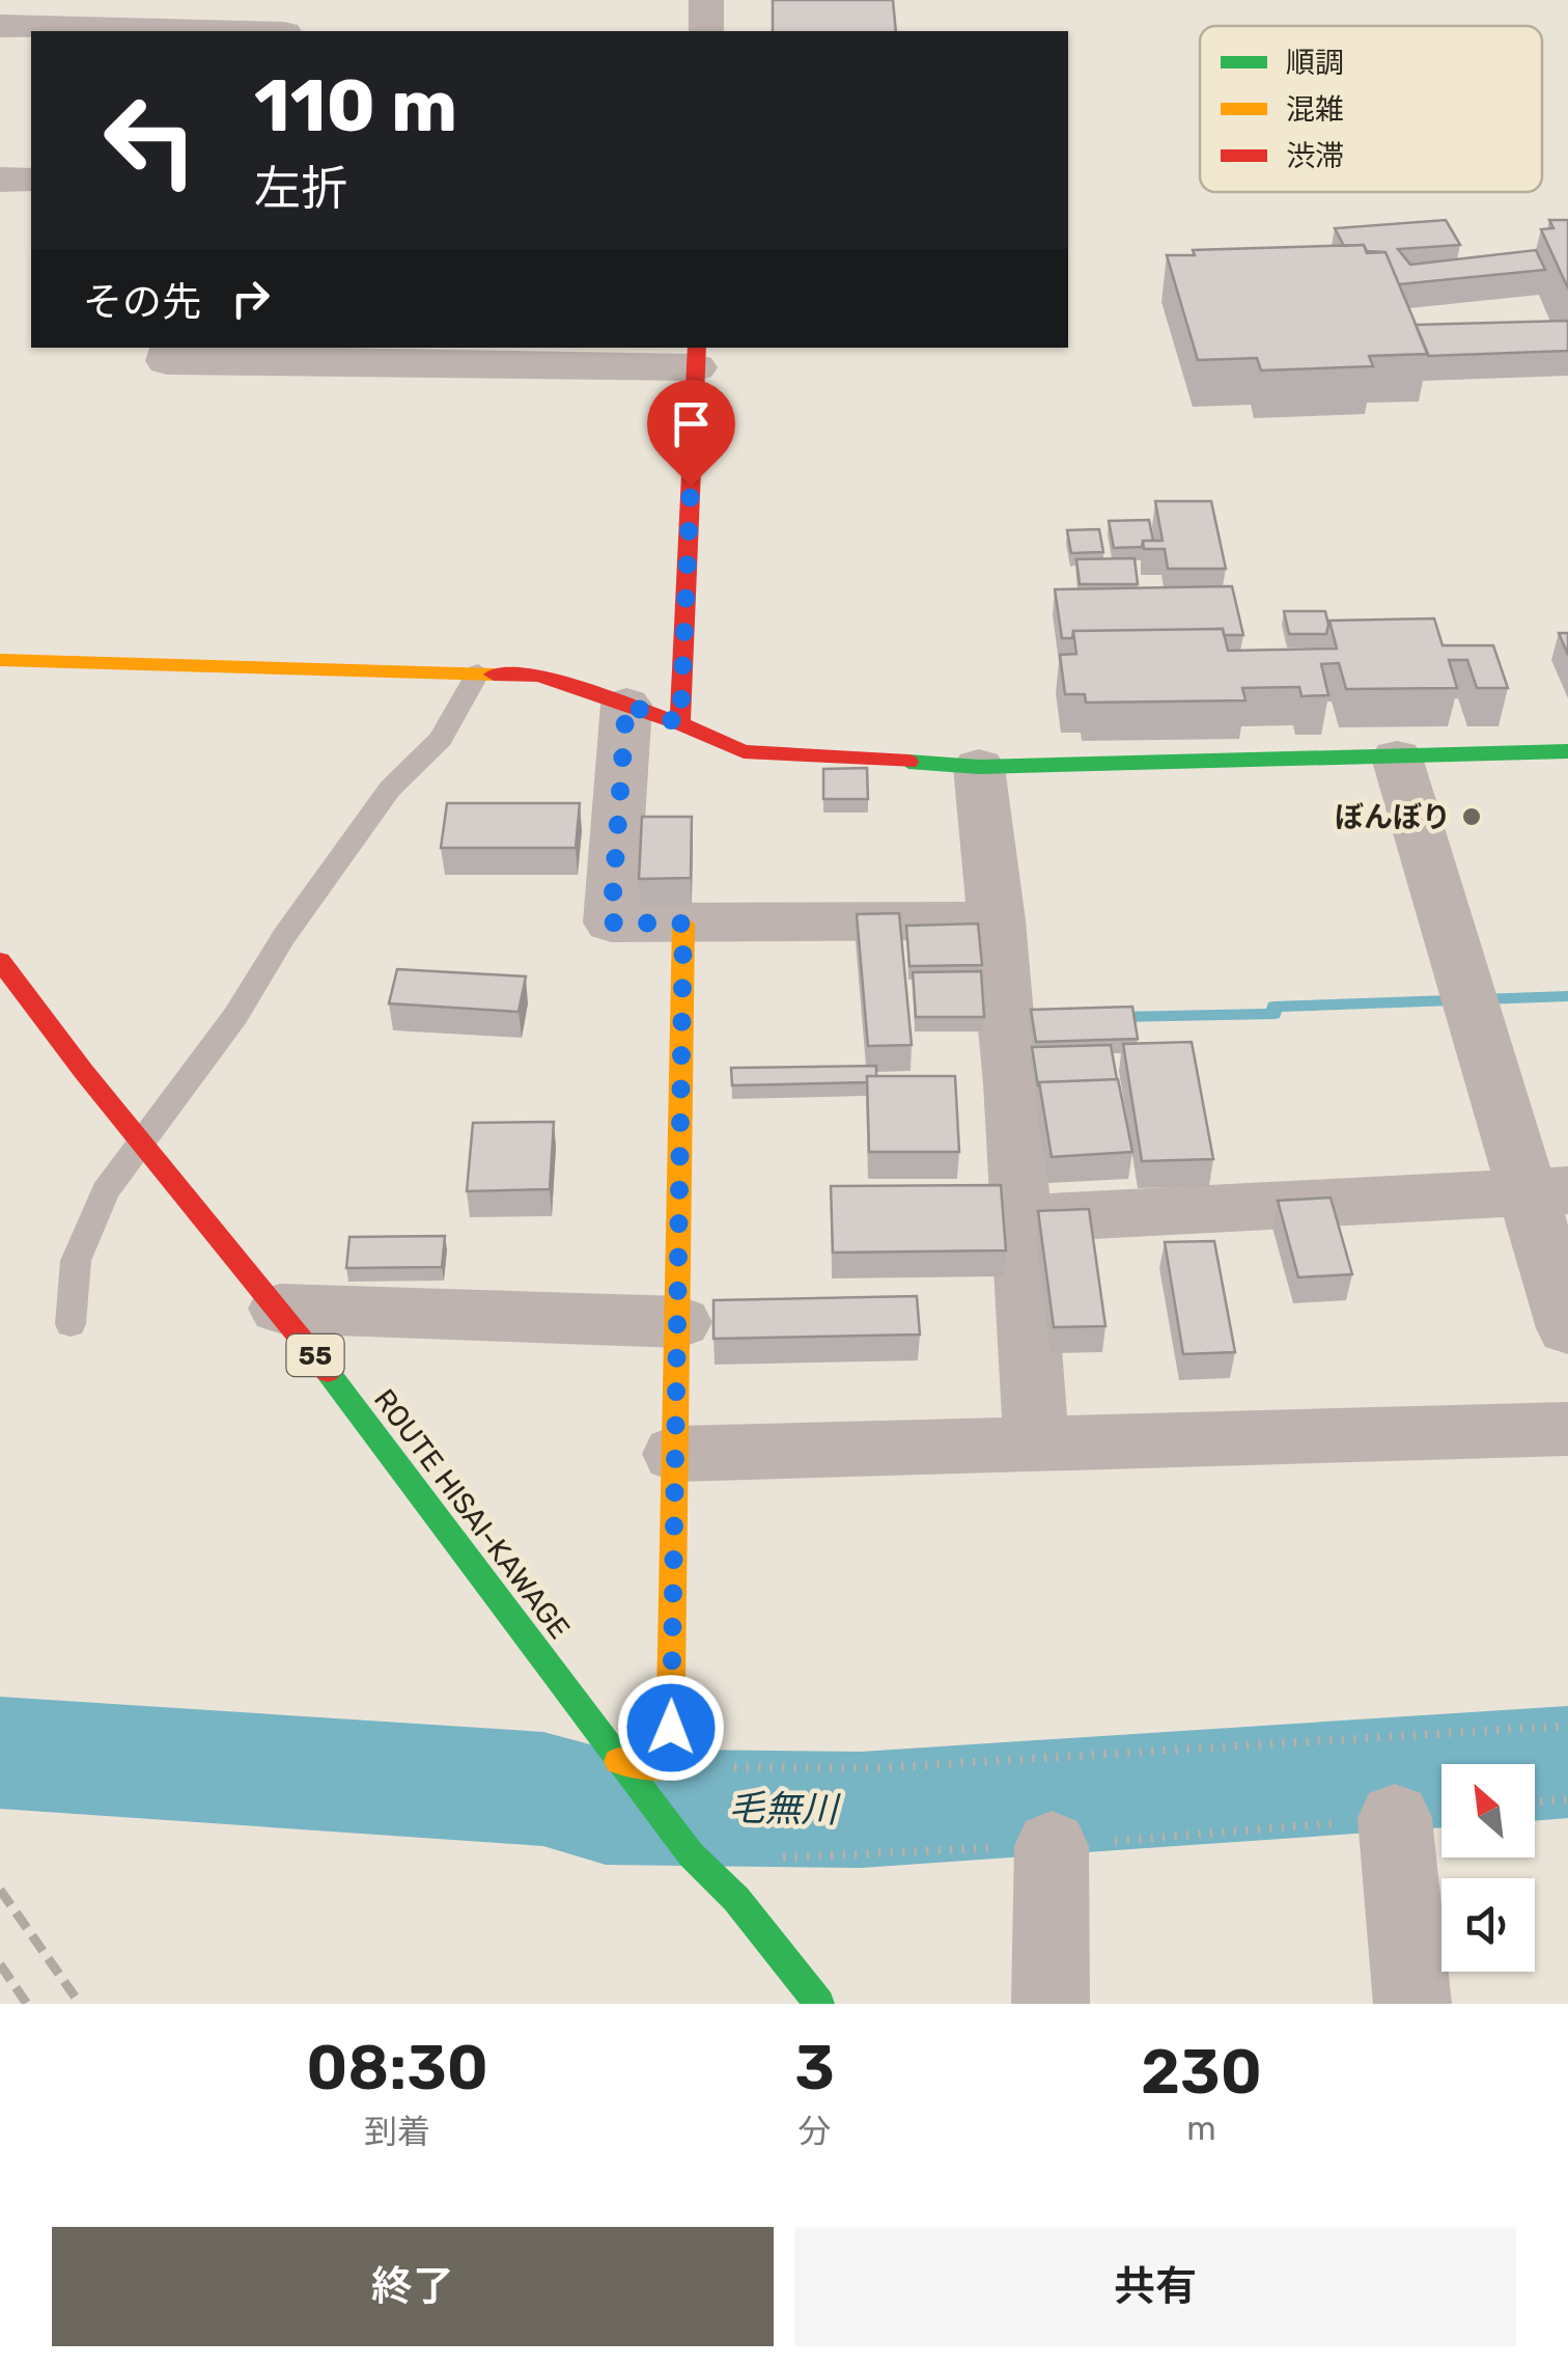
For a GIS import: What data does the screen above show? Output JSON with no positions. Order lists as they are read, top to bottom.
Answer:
{
  "streets": {
    "street": ["55", "ROUTE HISAI-KAWAGE"]
  },
  "water": ["毛無川"],
  "places": ["ぼんぼり"],
  "legend": ["順調", "混雑", "渋滞"],
  "north": "top left",
  "page": {
    "turn": ["110 m", "左折"],
    "then": "その先",
    "eta": [
      "08:30",
      "到着",
      "3",
      "分",
      "230",
      "m"
    ],
    "buttons": ["終了", "共有"]
  }
}
